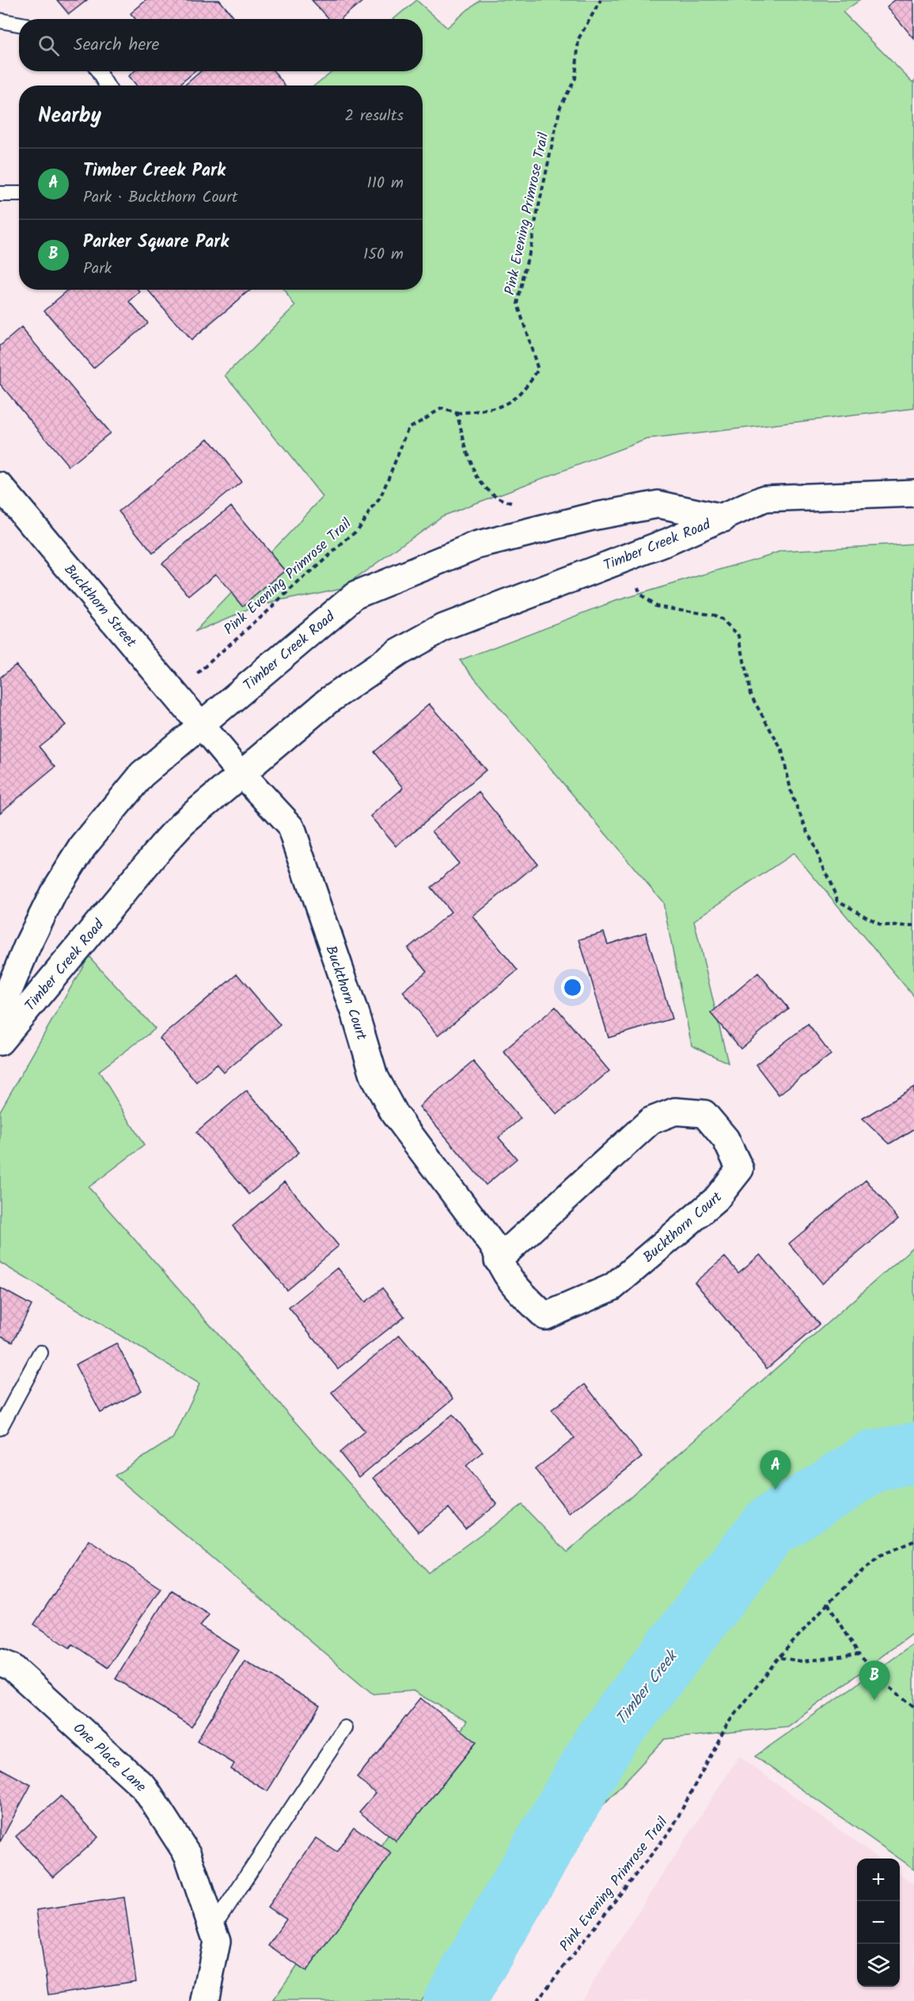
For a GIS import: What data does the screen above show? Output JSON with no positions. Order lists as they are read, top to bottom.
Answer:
{
  "streets": {
    "street": [
      "Timber Creek Road",
      "Buckthorn Street",
      "Buckthorn Court",
      "One Place Lane"
    ],
    "path": ["Pink Evening Primrose Trail"]
  },
  "crossings": [
    ["Timber Creek Road", "Buckthorn Street"],
    ["Timber Creek Road", "Buckthorn Court"],
    ["Buckthorn Street", "Buckthorn Court"]
  ],
  "water": ["Timber Creek"],
  "page": {
    "search": "Search here",
    "heading": ["Nearby", "2 results"],
    "list": [
      {
        "mark": "A",
        "name": "Timber Creek Park",
        "note": "Park · Buckthorn Court",
        "value": "110 m"
      },
      {
        "mark": "B",
        "name": "Parker Square Park",
        "note": "Park",
        "value": "150 m"
      }
    ],
    "pins": ["A", "B"],
    "map_buttons": ["+", "−"]
  }
}
